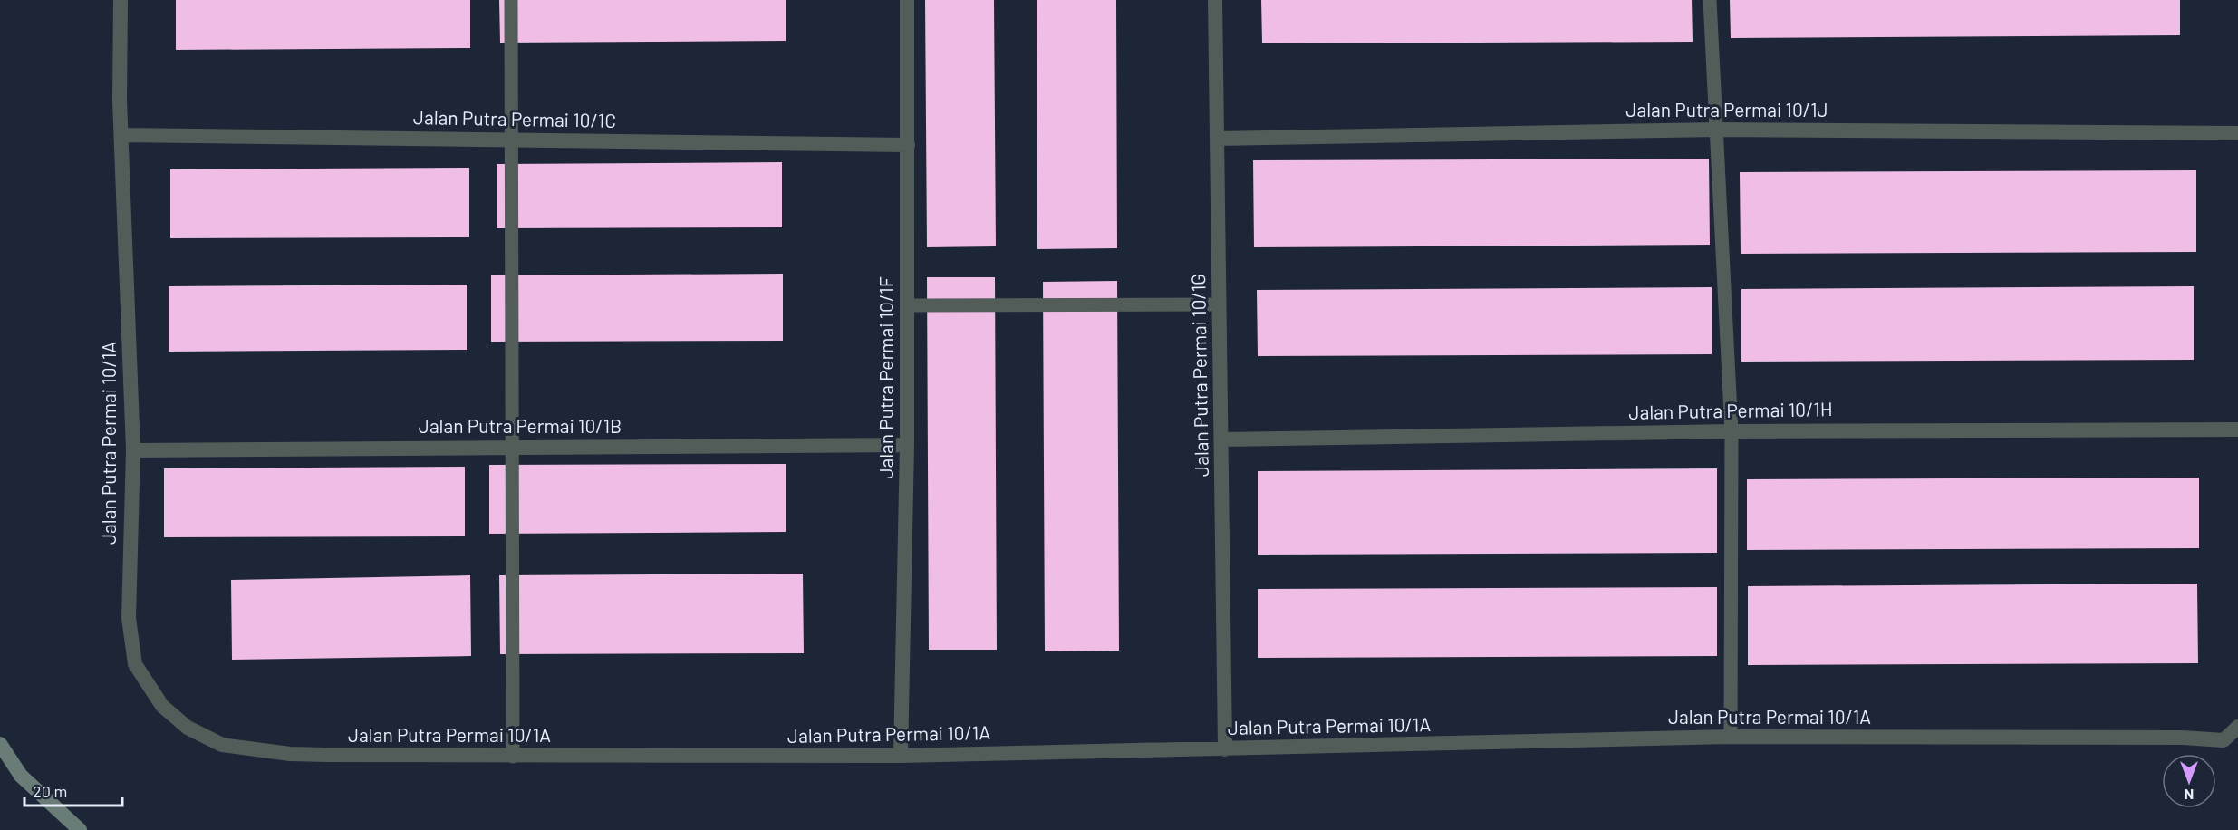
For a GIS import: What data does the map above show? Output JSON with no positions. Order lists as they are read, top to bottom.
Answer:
{
  "streets": {
    "street": [
      "Jalan Putra Permai 10/1J",
      "Jalan Putra Permai 10/1C",
      "Jalan Putra Permai 10/1G",
      "Jalan Putra Permai 10/1F",
      "Jalan Putra Permai 10/1H",
      "Jalan Putra Permai 10/1B",
      "Jalan Putra Permai 10/1A"
    ]
  },
  "crossings": [
    ["Jalan Putra Permai 10/1J", "Jalan Putra Permai 10/1G"],
    ["Jalan Putra Permai 10/1C", "Jalan Putra Permai 10/1F"],
    ["Jalan Putra Permai 10/1C", "Jalan Putra Permai 10/1A"],
    ["Jalan Putra Permai 10/1G", "Jalan Putra Permai 10/1H"],
    ["Jalan Putra Permai 10/1G", "Jalan Putra Permai 10/1A"],
    ["Jalan Putra Permai 10/1F", "Jalan Putra Permai 10/1B"],
    ["Jalan Putra Permai 10/1F", "Jalan Putra Permai 10/1A"],
    ["Jalan Putra Permai 10/1B", "Jalan Putra Permai 10/1A"]
  ],
  "scale_bar": "20 m",
  "north": "bottom"
}
